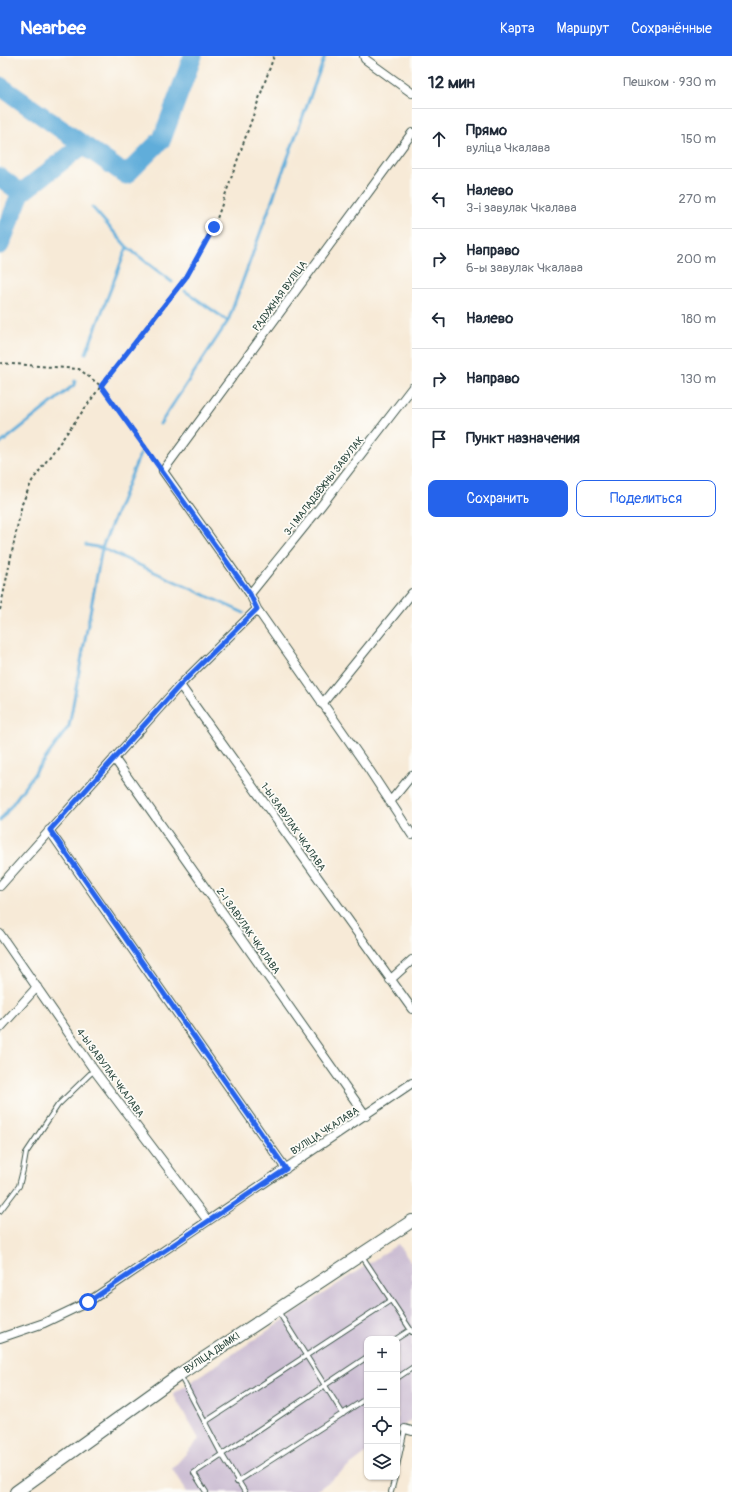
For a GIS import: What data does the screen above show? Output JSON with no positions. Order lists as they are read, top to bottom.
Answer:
{
  "streets": {
    "street": [
      "РАДУЖНАЯ ВУЛІЦА",
      "3-І МАЛАДЗЁЖНЫ ЗАВУЛАК",
      "1-Ы ЗАВУЛАК ЧКАЛАВА",
      "2-І ЗАВУЛАК ЧКАЛАВА",
      "4-Ы ЗАВУЛАК ЧКАЛАВА",
      "ВУЛІЦА ЧКАЛАВА",
      "ВУЛІЦА ДЫМКІ"
    ]
  },
  "crossings": [
    ["2-І ЗАВУЛАК ЧКАЛАВА", "ВУЛІЦА ЧКАЛАВА"],
    ["4-Ы ЗАВУЛАК ЧКАЛАВА", "ВУЛІЦА ЧКАЛАВА"]
  ],
  "page": {
    "header": "Nearbee",
    "nav": ["Карта", "Маршрут", "Сохранённые"],
    "heading": ["12 мин", "Пешком · 930 m"],
    "list": [
      ["Прямо", "вуліца Чкалава", "150 m"],
      ["Налево", "3-і завулак Чкалава", "270 m"],
      ["Направо", "6-ы завулак Чкалава", "200 m"],
      ["Налево", "180 m"],
      ["Направо", "130 m"],
      "Пункт назначения"
    ],
    "buttons": ["Сохранить", "Поделиться"],
    "map_buttons": ["+", "−"]
  }
}
